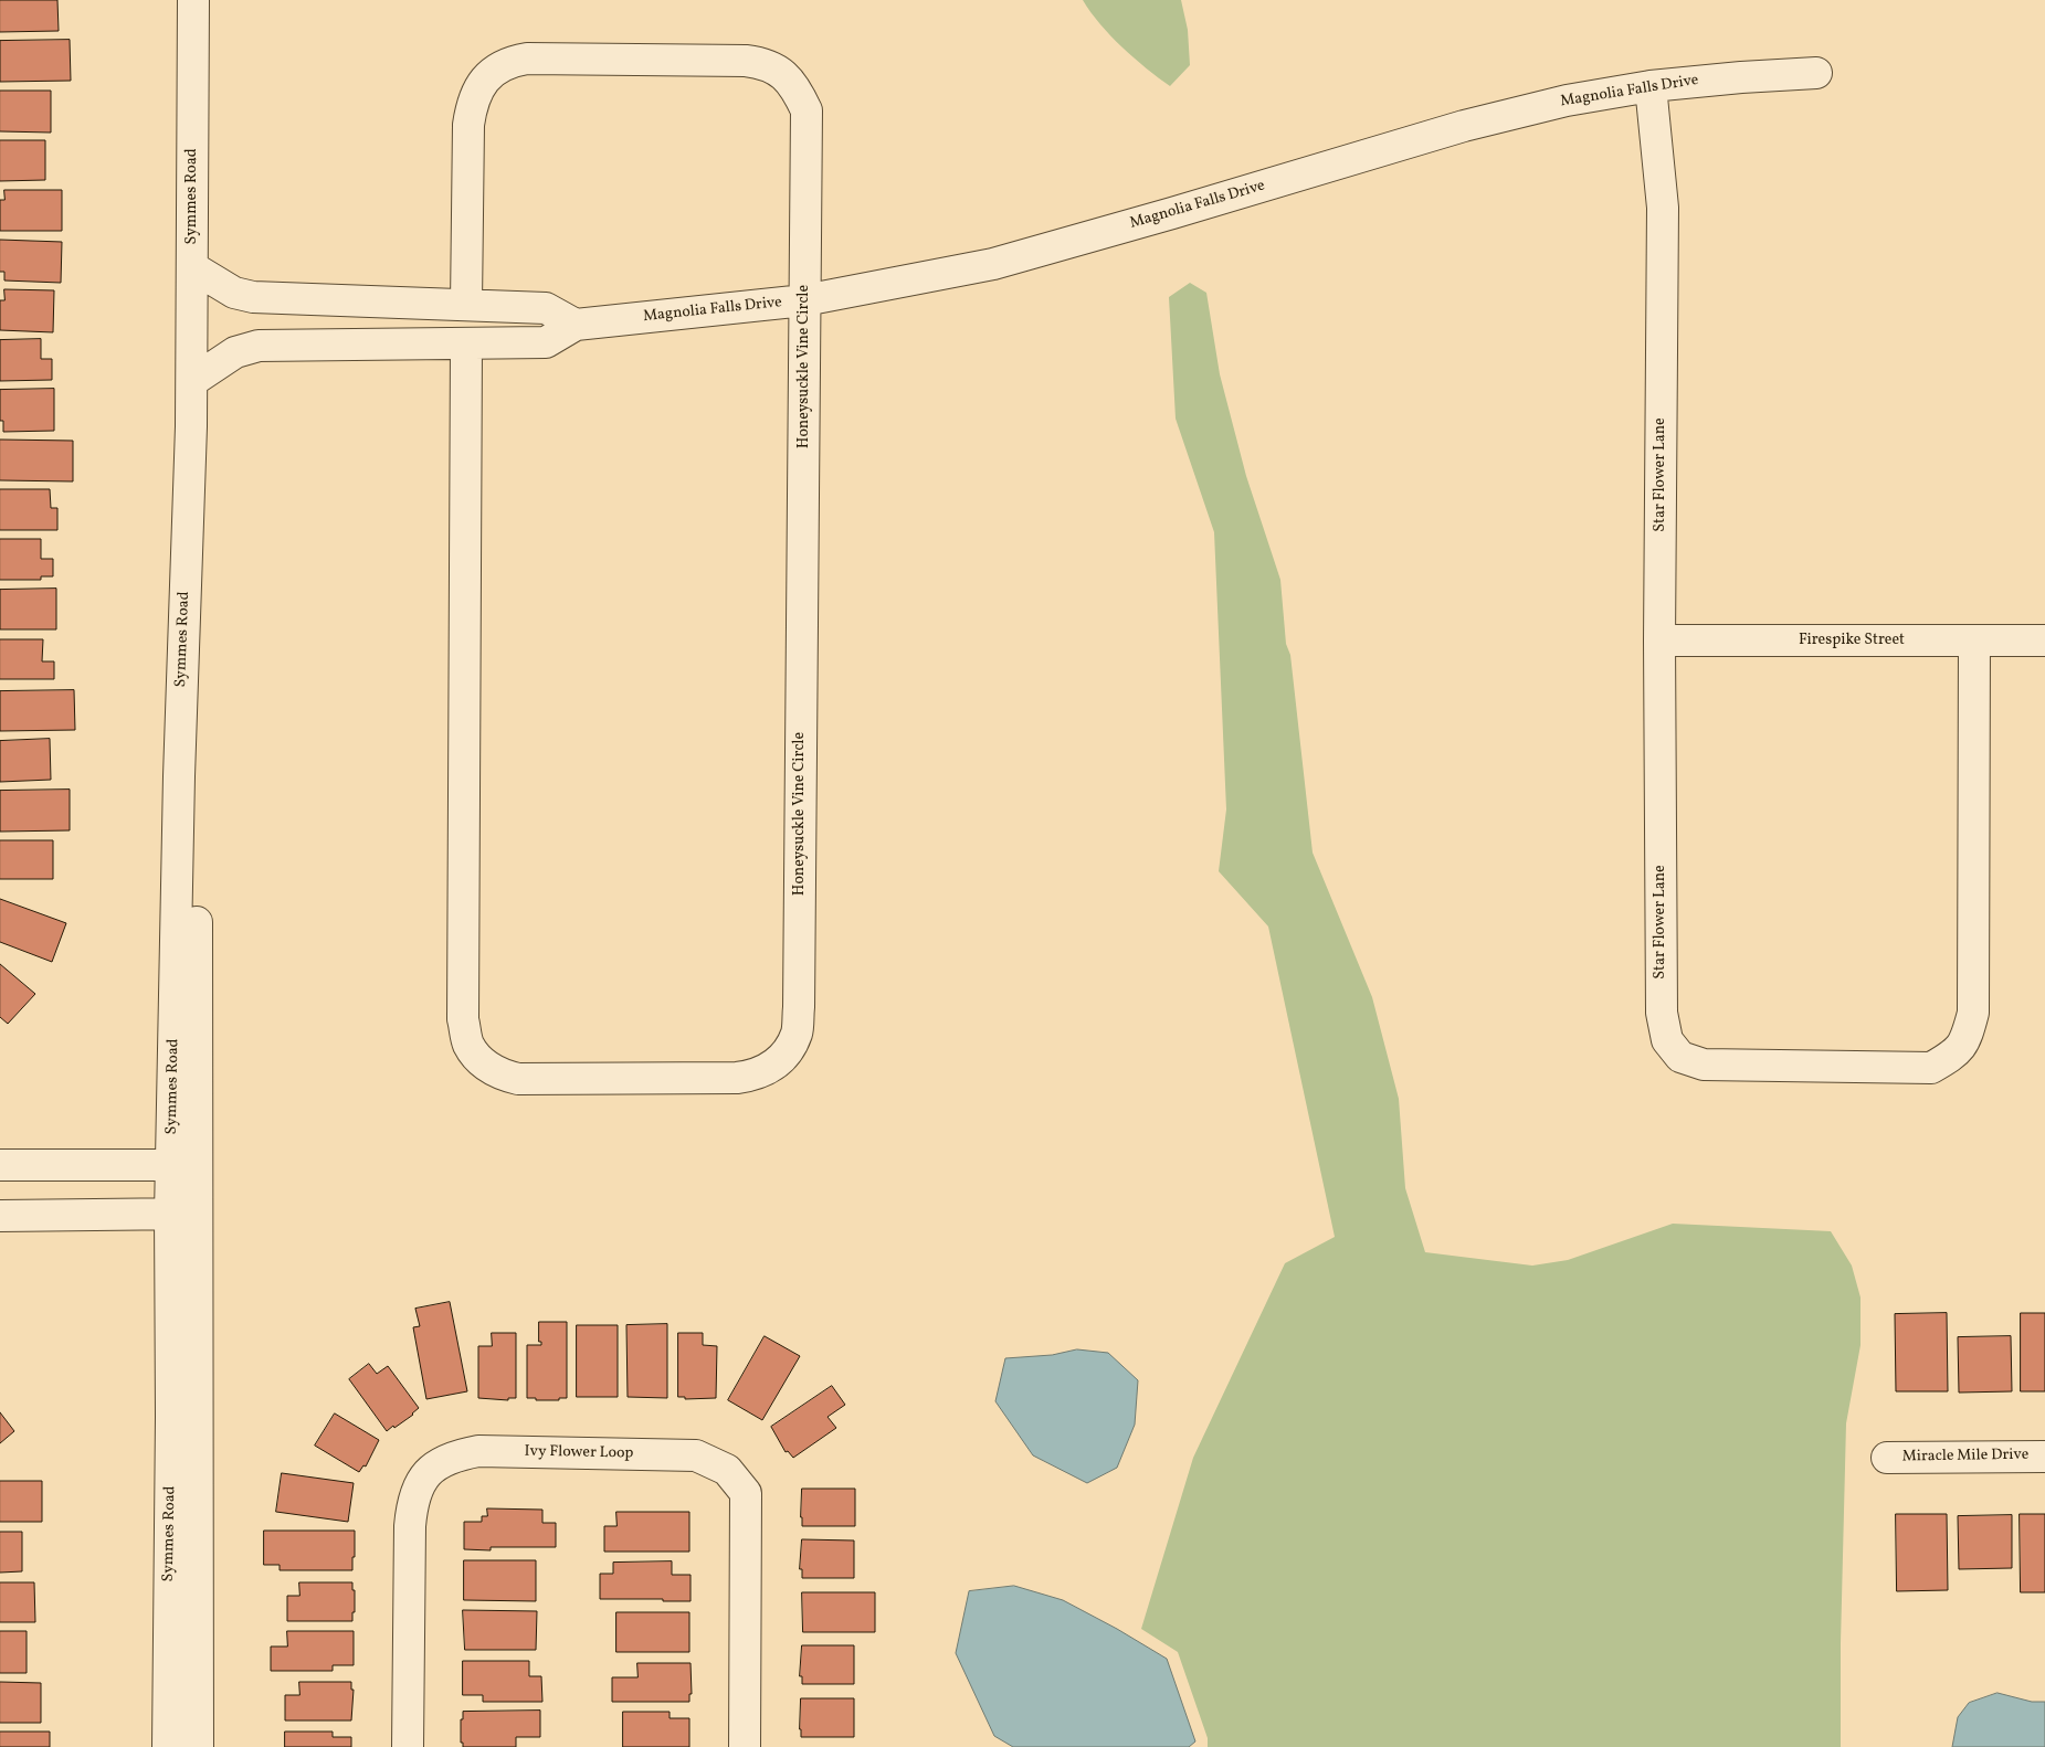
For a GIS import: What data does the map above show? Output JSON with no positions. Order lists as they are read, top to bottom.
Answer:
{
  "streets": {
    "street": [
      "Magnolia Falls Drive",
      "Symmes Road",
      "Honeysuckle Vine Circle",
      "Star Flower Lane",
      "Firespike Street",
      "Ivy Flower Loop",
      "Miracle Mile Drive"
    ]
  },
  "crossings": [
    ["Magnolia Falls Drive", "Symmes Road"],
    ["Magnolia Falls Drive", "Honeysuckle Vine Circle"],
    ["Magnolia Falls Drive", "Star Flower Lane"],
    ["Star Flower Lane", "Firespike Street"]
  ]
}
